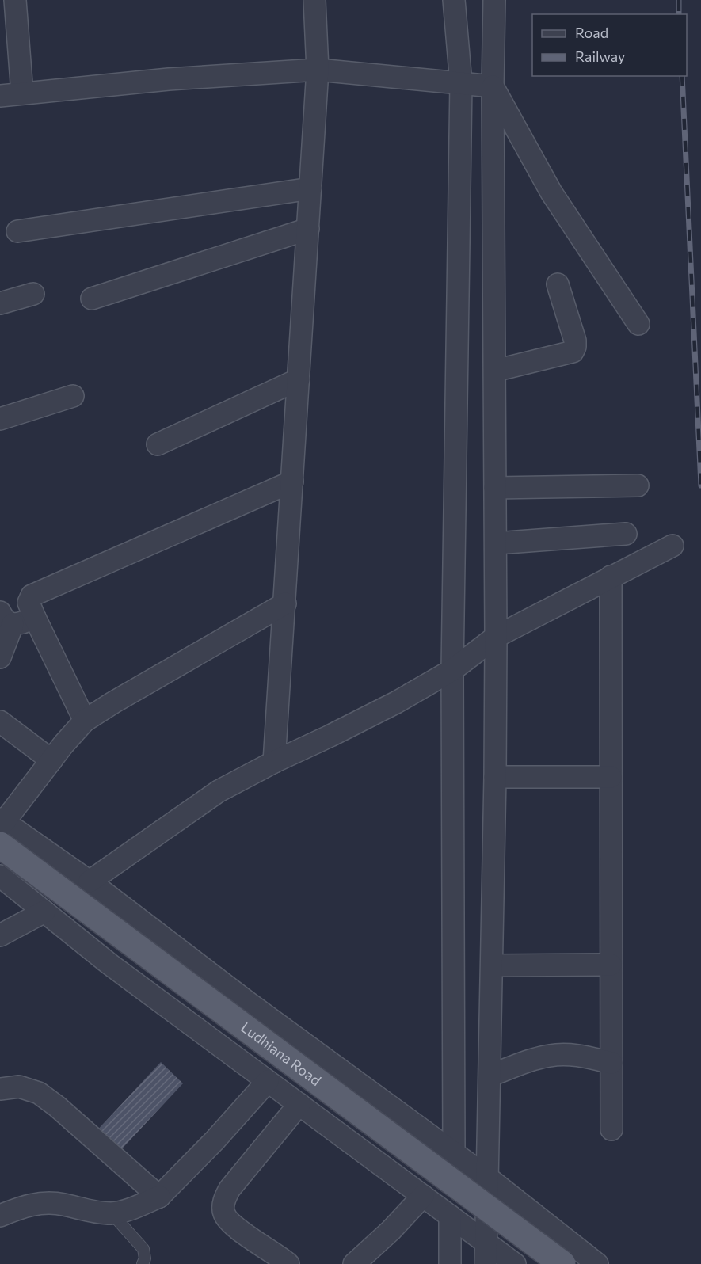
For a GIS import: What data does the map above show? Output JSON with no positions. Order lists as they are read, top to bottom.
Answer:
{
  "streets": {
    "main road": ["Ludhiana Road"]
  },
  "legend": ["Road", "Railway"]
}
